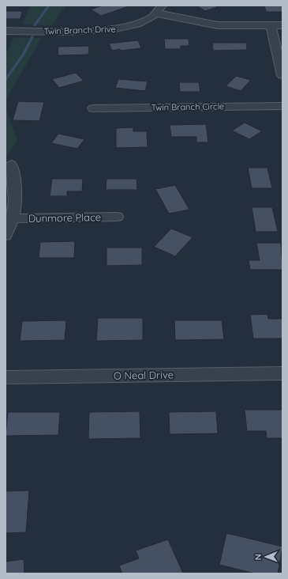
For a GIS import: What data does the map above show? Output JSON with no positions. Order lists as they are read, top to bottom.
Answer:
{
  "streets": {
    "street": [
      "Twin Branch Drive",
      "Twin Branch Circle",
      "Dunmore Place",
      "O Neal Drive"
    ]
  },
  "north": "left"
}
